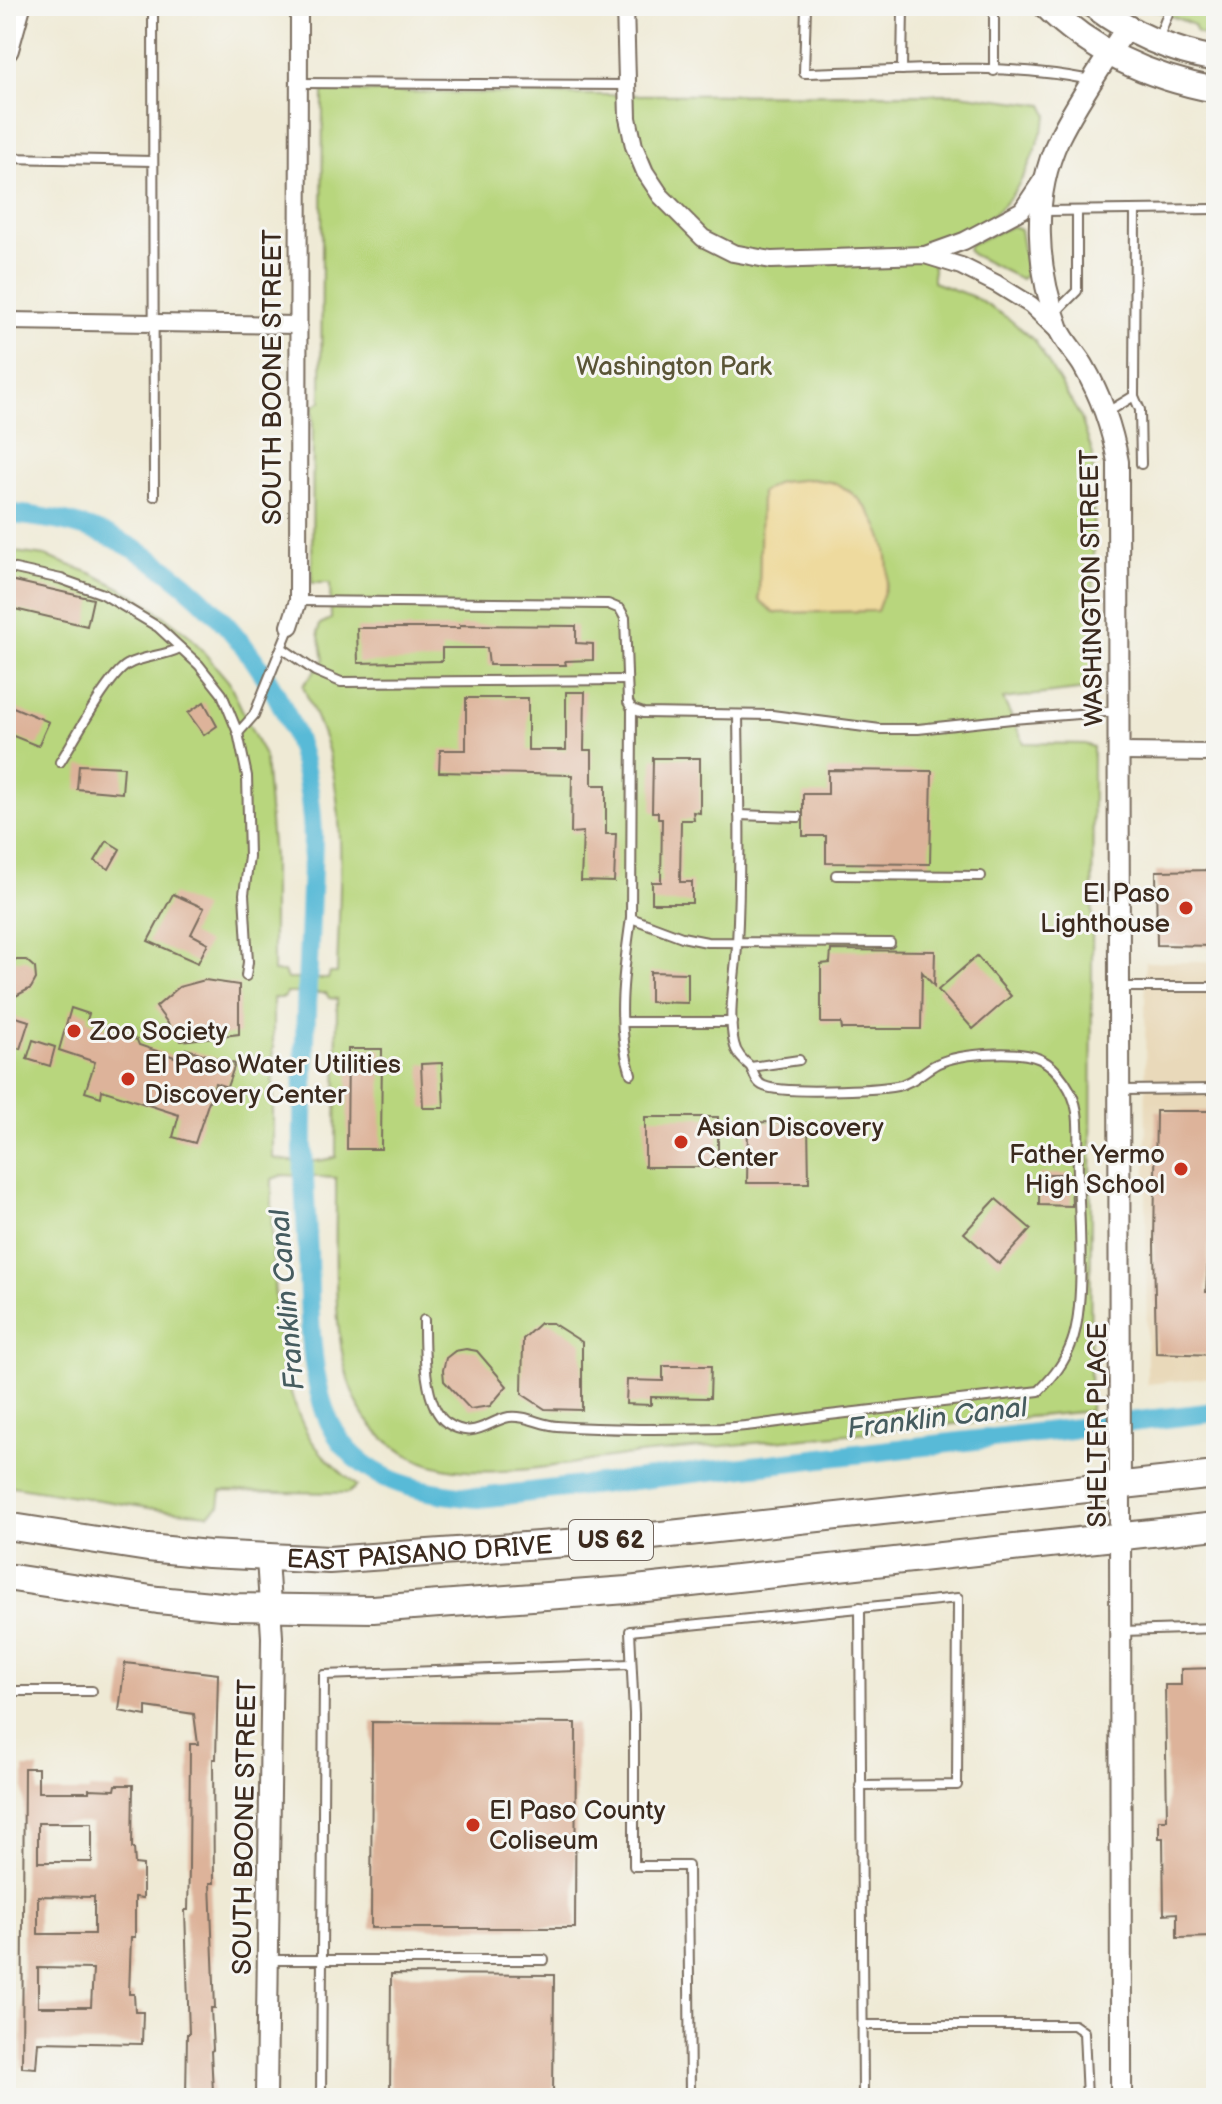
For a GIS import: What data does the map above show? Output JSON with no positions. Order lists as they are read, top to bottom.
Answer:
{
  "streets": {
    "main road": ["US 62", "EAST PAISANO DRIVE"],
    "street": ["SOUTH BOONE STREET", "WASHINGTON STREET", "SHELTER PLACE"]
  },
  "crossings": [
    ["SOUTH BOONE STREET", "EAST PAISANO DRIVE"],
    ["WASHINGTON STREET", "SHELTER PLACE"],
    ["SHELTER PLACE", "EAST PAISANO DRIVE"]
  ],
  "water": ["Franklin Canal"],
  "parks": ["Washington Park"],
  "places": [
    "El Paso Lighthouse",
    "Zoo Society",
    "El Paso Water Utilities Discovery Center",
    "Asian Discovery Center",
    "Father Yermo High School",
    "El Paso County Coliseum"
  ]
}
